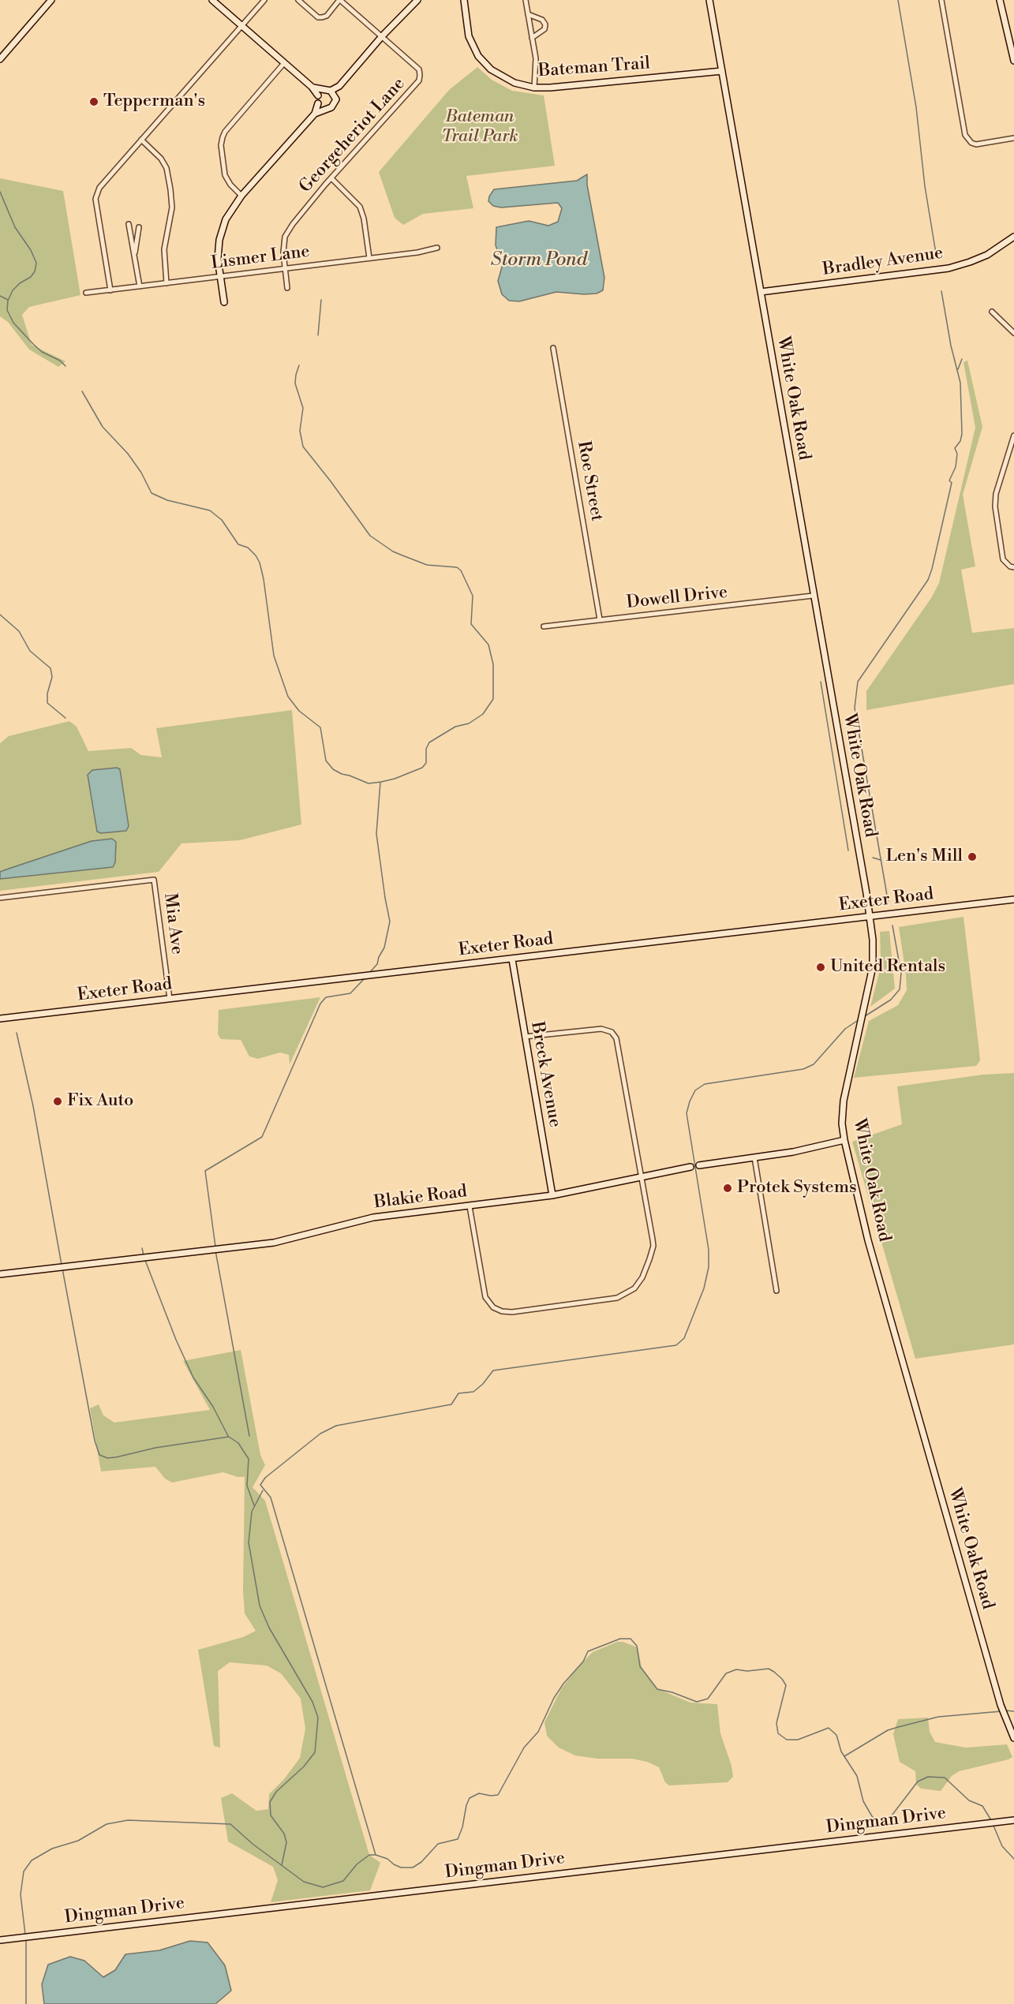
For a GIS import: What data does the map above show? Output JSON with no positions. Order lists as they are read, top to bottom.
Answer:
{
  "streets": {
    "street": [
      "Bateman Trail",
      "Georgeheriot Lane",
      "Lismer Lane",
      "Bradley Avenue",
      "White Oak Road",
      "Roe Street",
      "Dowell Drive",
      "Exeter Road",
      "Mia Ave",
      "Breck Avenue",
      "Blakie Road",
      "Dingman Drive"
    ]
  },
  "crossings": [
    ["Bateman Trail", "White Oak Road"],
    ["Georgeheriot Lane", "Lismer Lane"],
    ["Bradley Avenue", "White Oak Road"],
    ["White Oak Road", "Dowell Drive"],
    ["White Oak Road", "Exeter Road"],
    ["White Oak Road", "Blakie Road"],
    ["Roe Street", "Dowell Drive"],
    ["Exeter Road", "Mia Ave"],
    ["Exeter Road", "Breck Avenue"],
    ["Breck Avenue", "Blakie Road"]
  ],
  "water": ["Storm Pond"],
  "parks": ["Bateman Trail Park"],
  "places": [
    "Tepperman's",
    "Len's Mill",
    "United Rentals",
    "Fix Auto",
    "Protek Systems"
  ]
}
